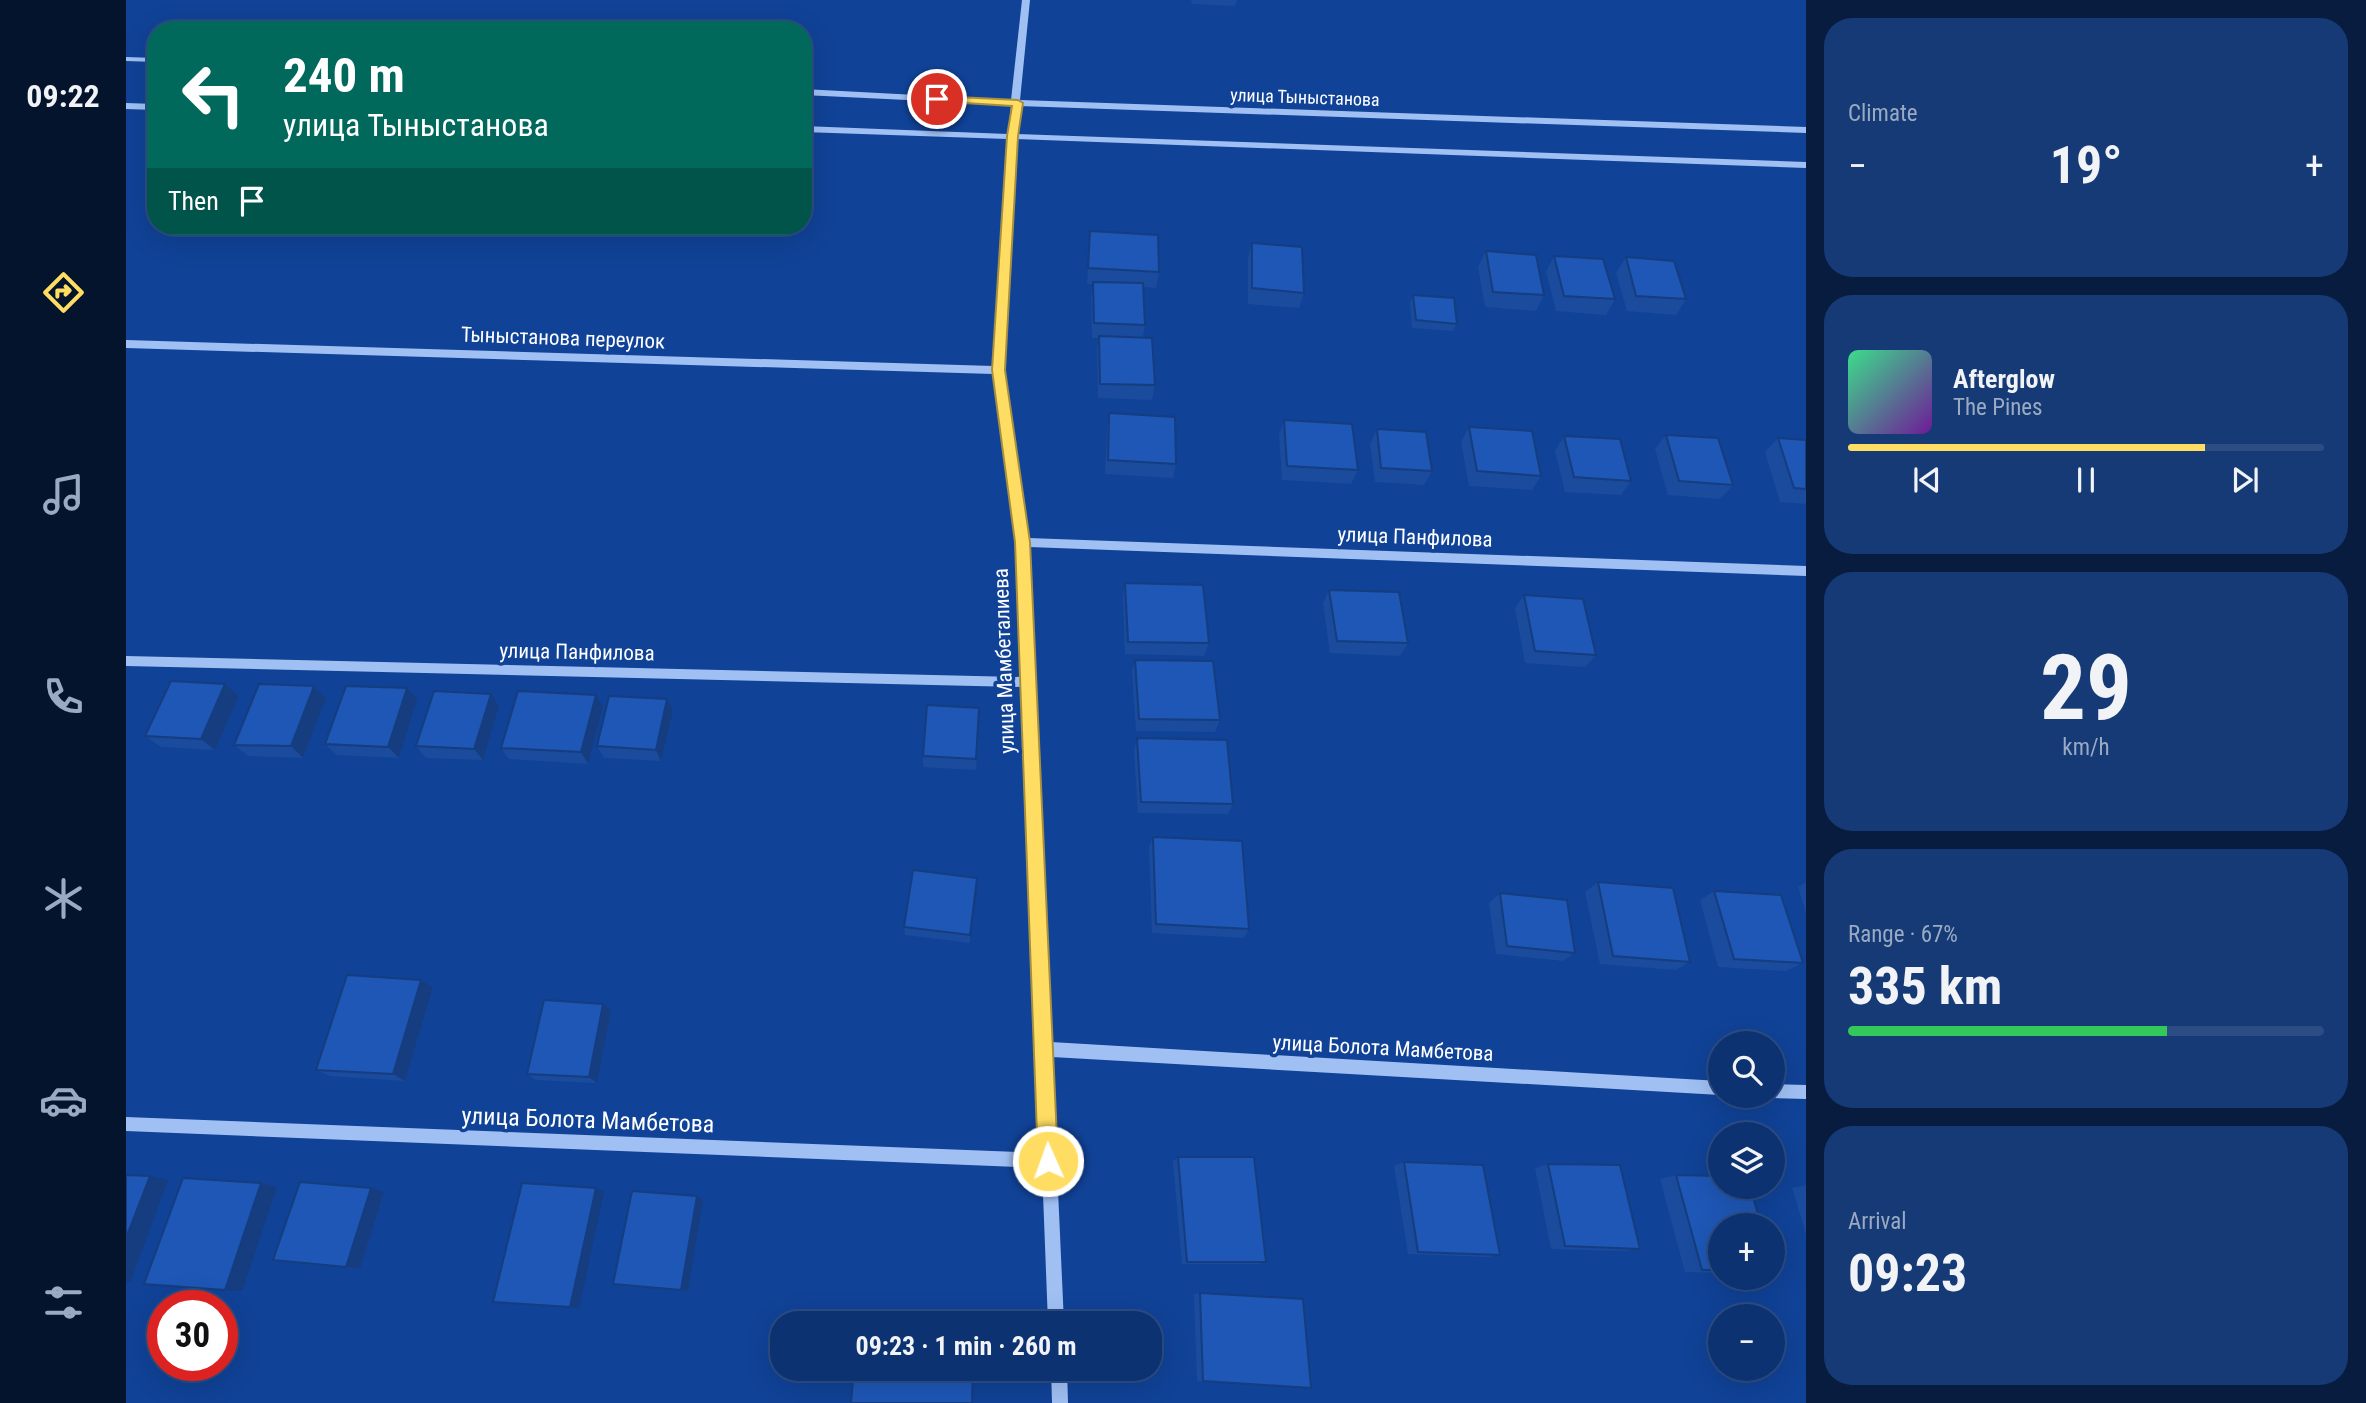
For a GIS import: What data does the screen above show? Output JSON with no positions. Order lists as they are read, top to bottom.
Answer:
{
  "streets": {
    "street": [
      "улица Тыныстанова",
      "Тыныстанова переулок",
      "улица Панфилова",
      "улица Мамбеталиева",
      "улица Болота Мамбетова"
    ]
  },
  "crossings": [
    ["улица Тыныстанова", "улица Мамбеталиева"],
    ["Тыныстанова переулок", "улица Мамбеталиева"],
    ["улица Панфилова", "улица Мамбеталиева"],
    ["улица Мамбеталиева", "улица Болота Мамбетова"]
  ],
  "page": {
    "tabs": "09:22",
    "tile": [
      "Climate",
      ["29", "km/h"],
      ["Range · 67%", "335 km"],
      ["Arrival", "09:23"]
    ],
    "turn": ["240 m", "улица Тыныстанова"],
    "heat": ["−", "19°", "+"],
    "then": "Then",
    "song": ["Afterglow", "The Pines"],
    "map_buttons": ["+", "−"],
    "limit": "30",
    "trip": "09:23 · 1 min · 260 m"
  }
}
